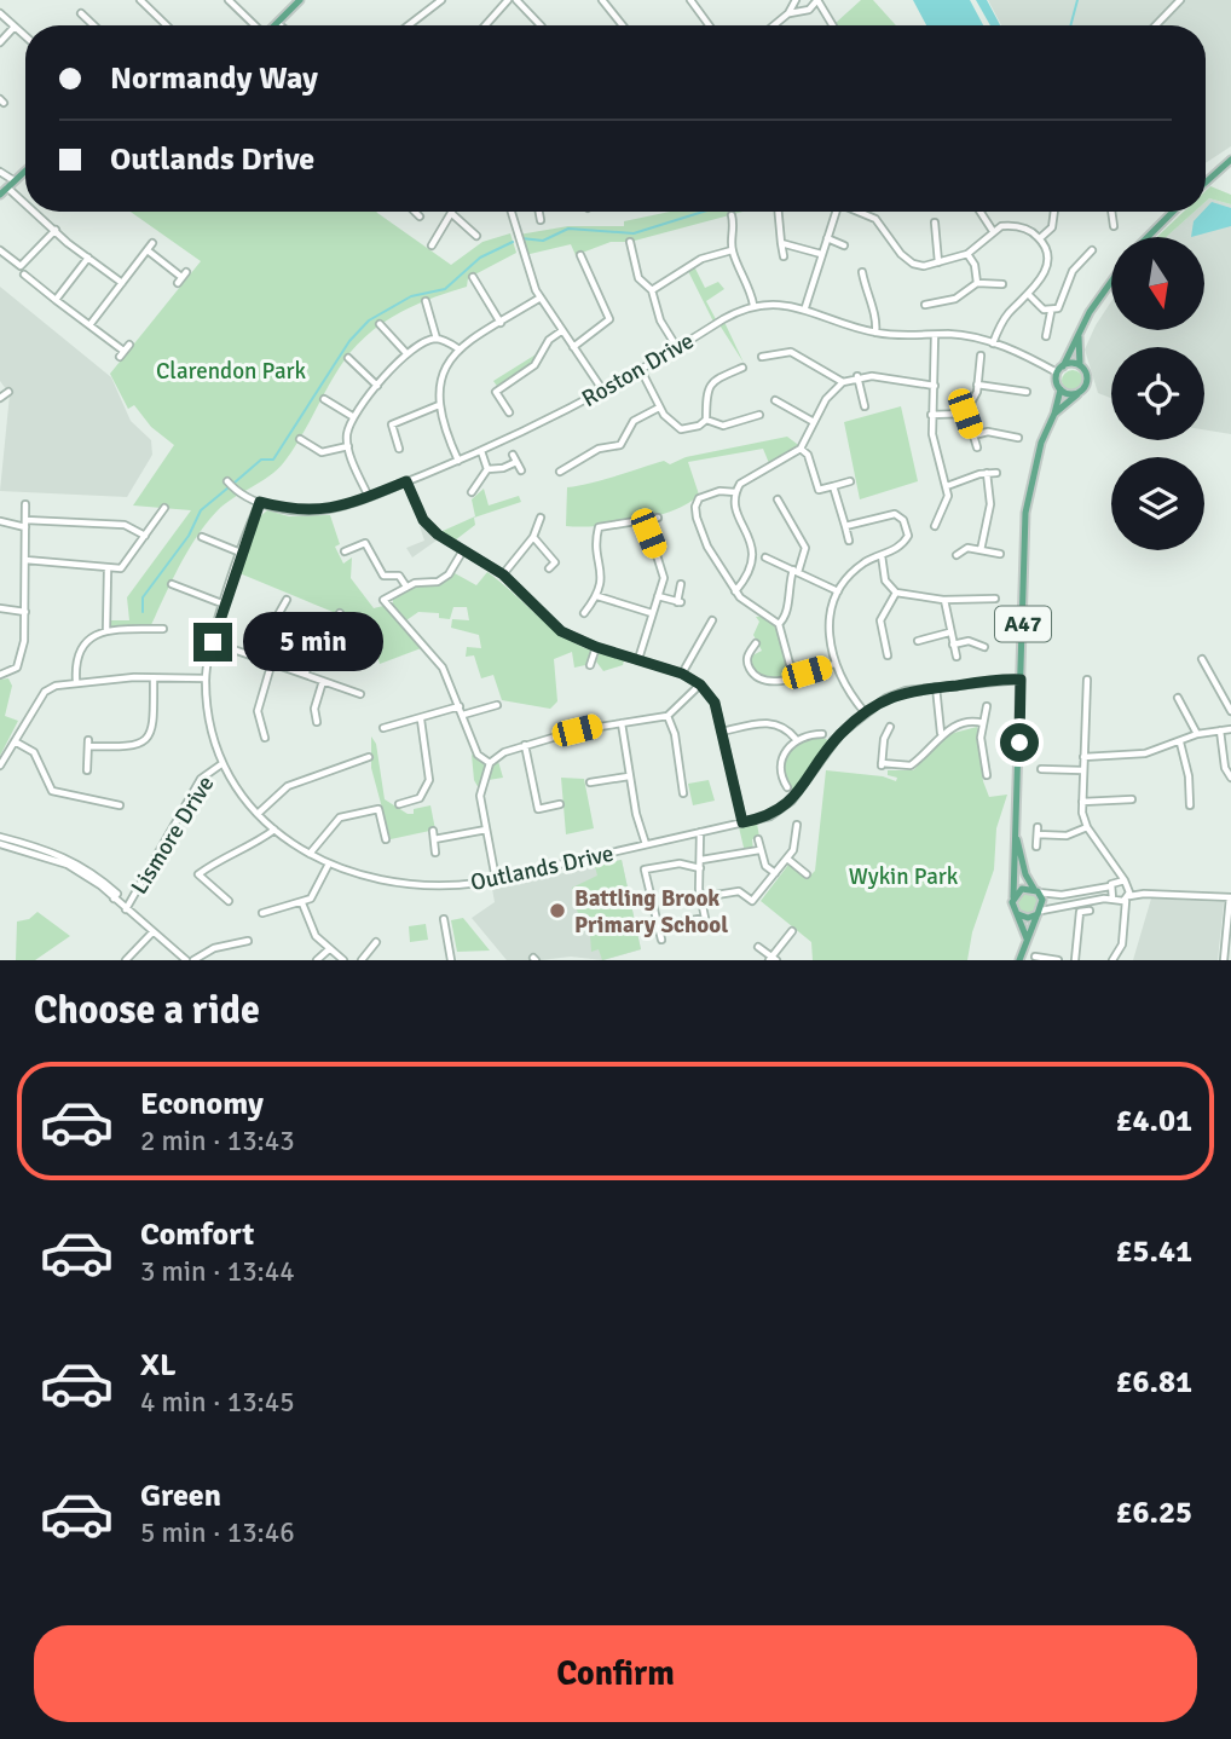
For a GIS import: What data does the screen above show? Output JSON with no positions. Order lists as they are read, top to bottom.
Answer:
{
  "streets": {
    "main road": ["A47"],
    "street": ["Roston Drive", "Lismore Drive", "Outlands Drive"]
  },
  "crossings": [
    ["Roston Drive", "Outlands Drive"],
    ["A47", "Outlands Drive"],
    ["Lismore Drive", "Outlands Drive"]
  ],
  "parks": ["Clarendon Park", "Wykin Park"],
  "places": ["Battling Brook Primary School"],
  "north": "bottom",
  "page": {
    "banner": ["Normandy Way", "Outlands Drive"],
    "bubble": "5 min",
    "heading": "Choose a ride",
    "list": [
      {
        "name": "Economy",
        "note": "2 min · 13:43",
        "value": "£4.01"
      },
      {
        "name": "Comfort",
        "note": "3 min · 13:44",
        "value": "£5.41"
      },
      {
        "name": "XL",
        "note": "4 min · 13:45",
        "value": "£6.81"
      },
      {
        "name": "Green",
        "note": "5 min · 13:46",
        "value": "£6.25"
      }
    ],
    "buttons": "Confirm"
  }
}
